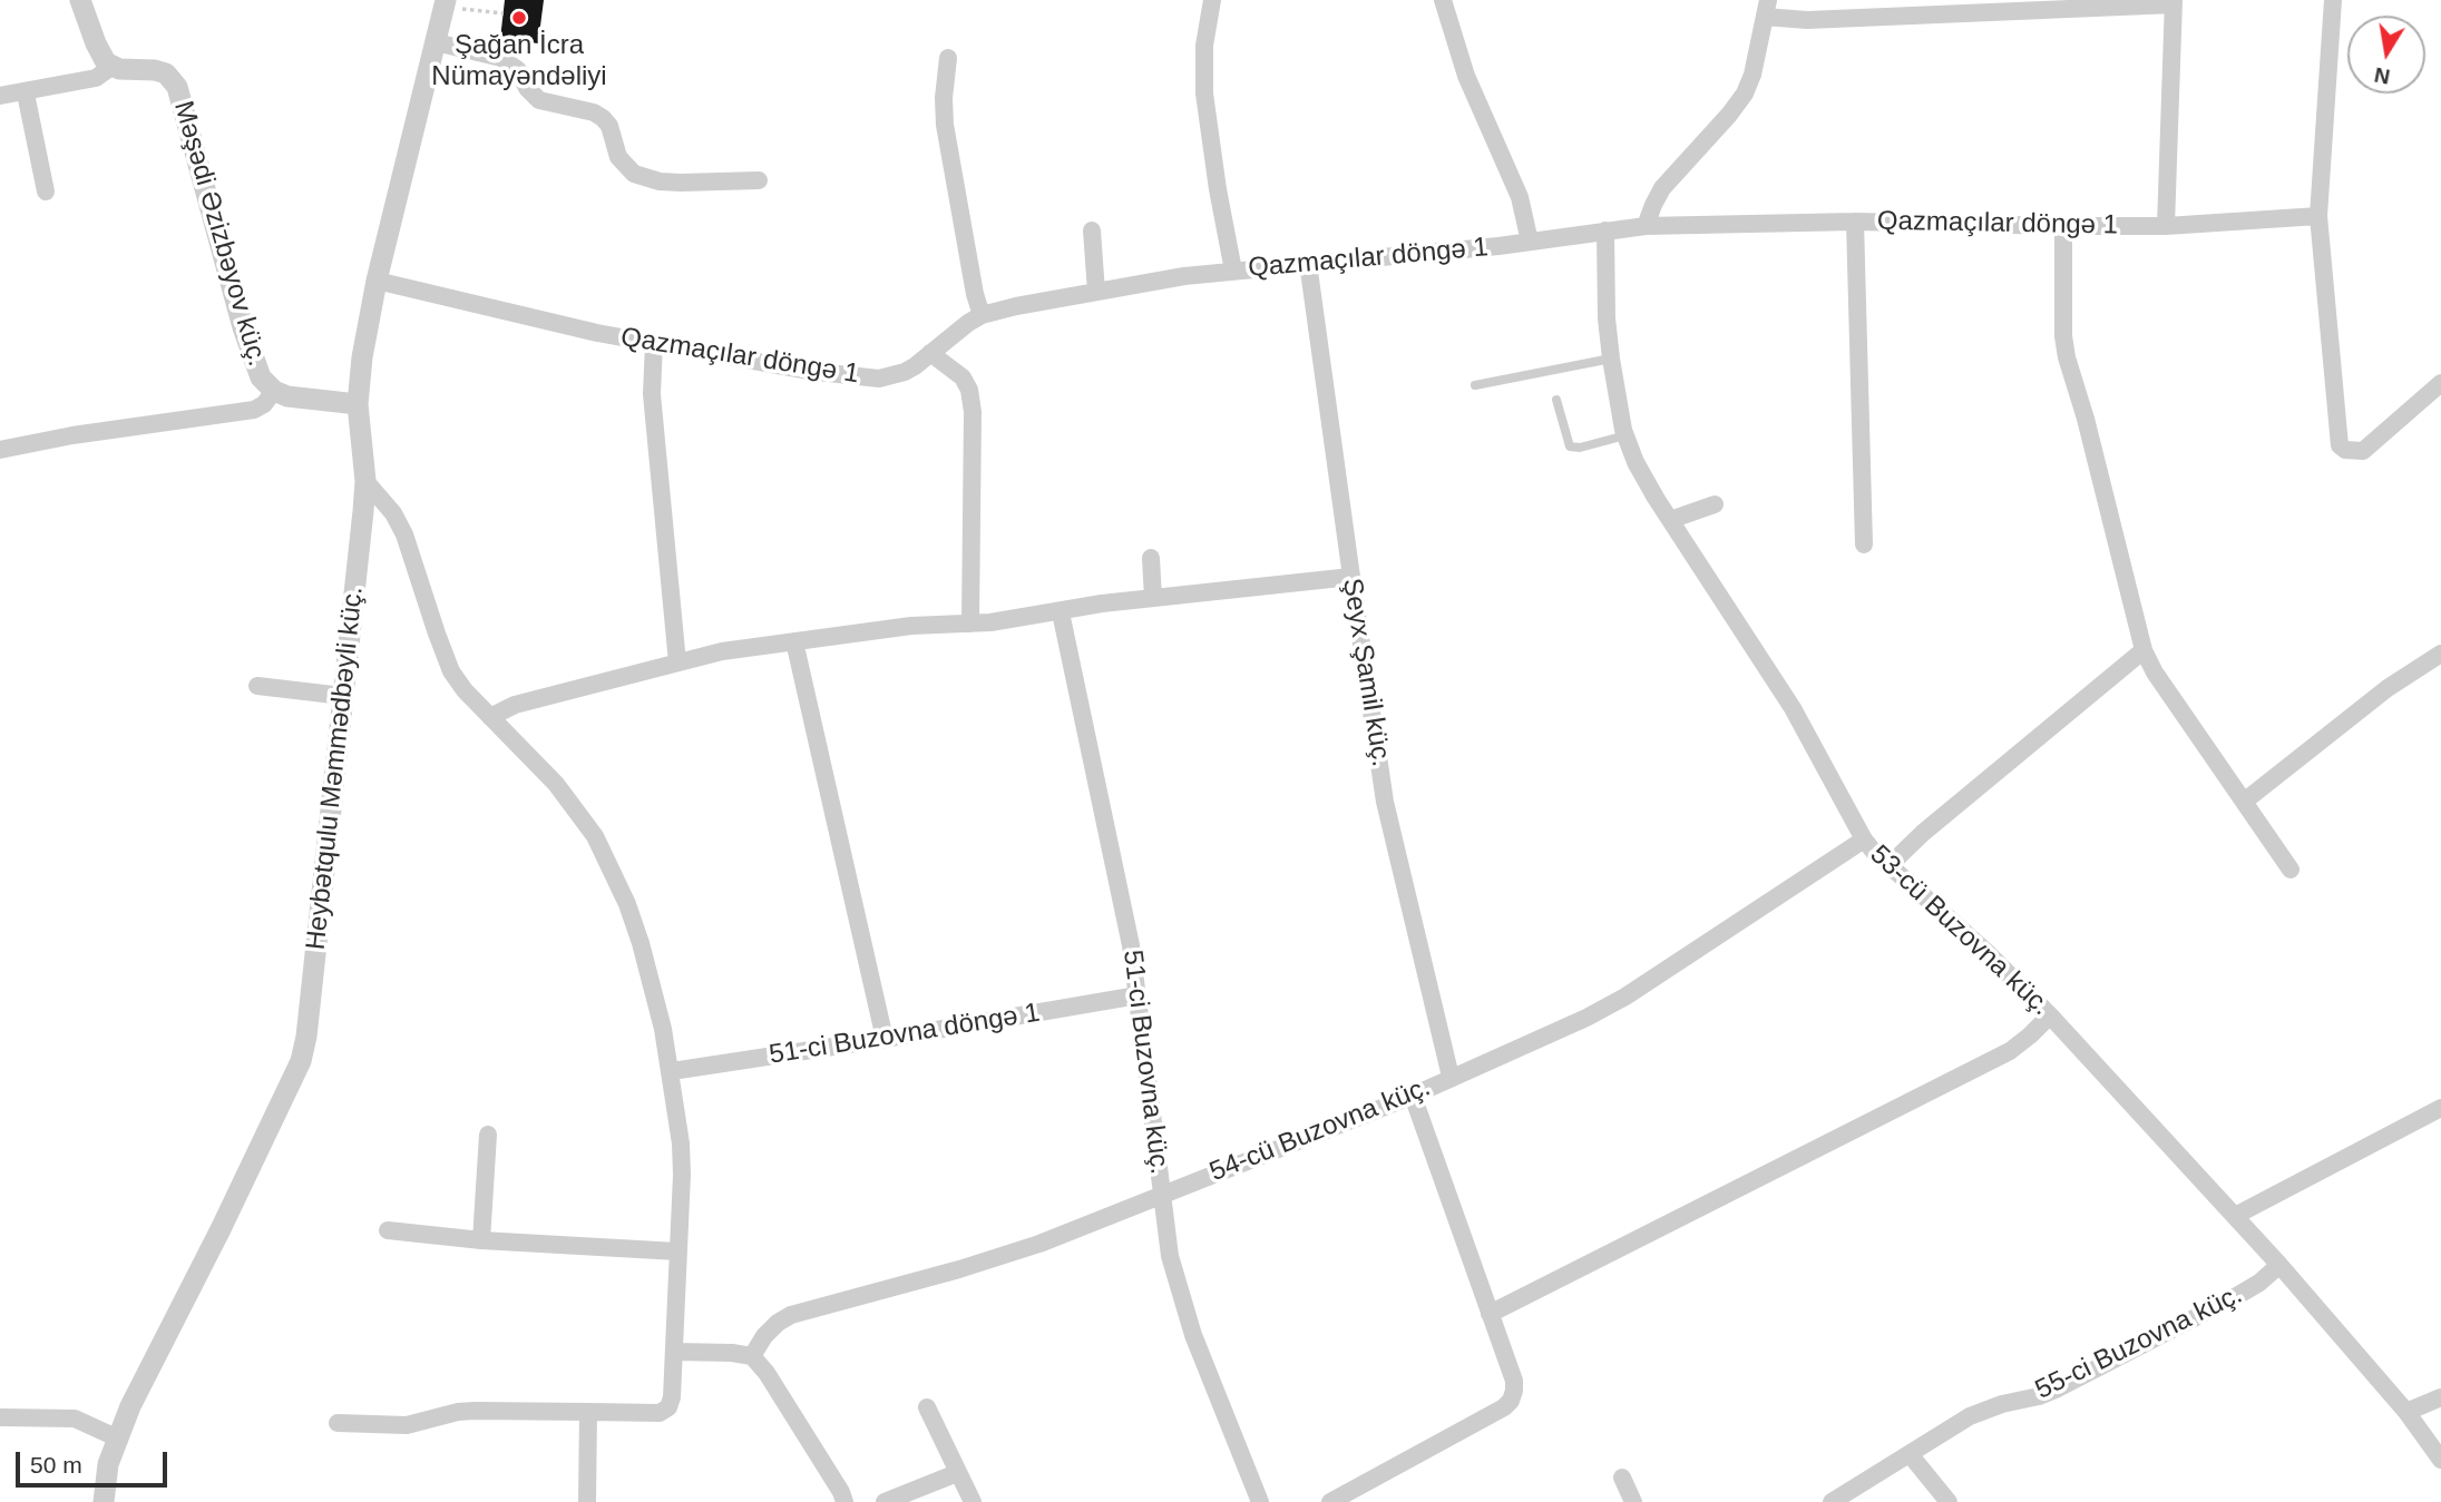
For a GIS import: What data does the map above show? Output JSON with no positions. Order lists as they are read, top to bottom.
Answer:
{
  "streets": {
    "street": [
      "Qazmaçılar döngə 1",
      "Məşədi Əzizbəyov küç.",
      "Şeyx Şamil küç.",
      "Heybətqulu Məmmədbəyli küç.",
      "53-cü Buzovna küç.",
      "51-ci Buzovna döngə 1",
      "51-ci Buzovna küç.",
      "54-cü Buzovna küç.",
      "55-ci Buzovna küç."
    ]
  },
  "crossings": [
    ["Qazmaçılar döngə 1", "Şeyx Şamil küç."],
    ["Qazmaçılar döngə 1", "Heybətqulu Məmmədbəyli küç."],
    ["Qazmaçılar döngə 1", "53-cü Buzovna küç."],
    ["Məşədi Əzizbəyov küç.", "Heybətqulu Məmmədbəyli küç."],
    ["Şeyx Şamil küç.", "54-cü Buzovna küç."],
    ["53-cü Buzovna küç.", "54-cü Buzovna küç."],
    ["53-cü Buzovna küç.", "55-ci Buzovna küç."],
    ["51-ci Buzovna döngə 1", "51-ci Buzovna küç."],
    ["51-ci Buzovna küç.", "54-cü Buzovna küç."]
  ],
  "places": ["Şağan İcra Nümayəndəliyi"],
  "scale_bar": "50 m",
  "north": "bottom"
}
